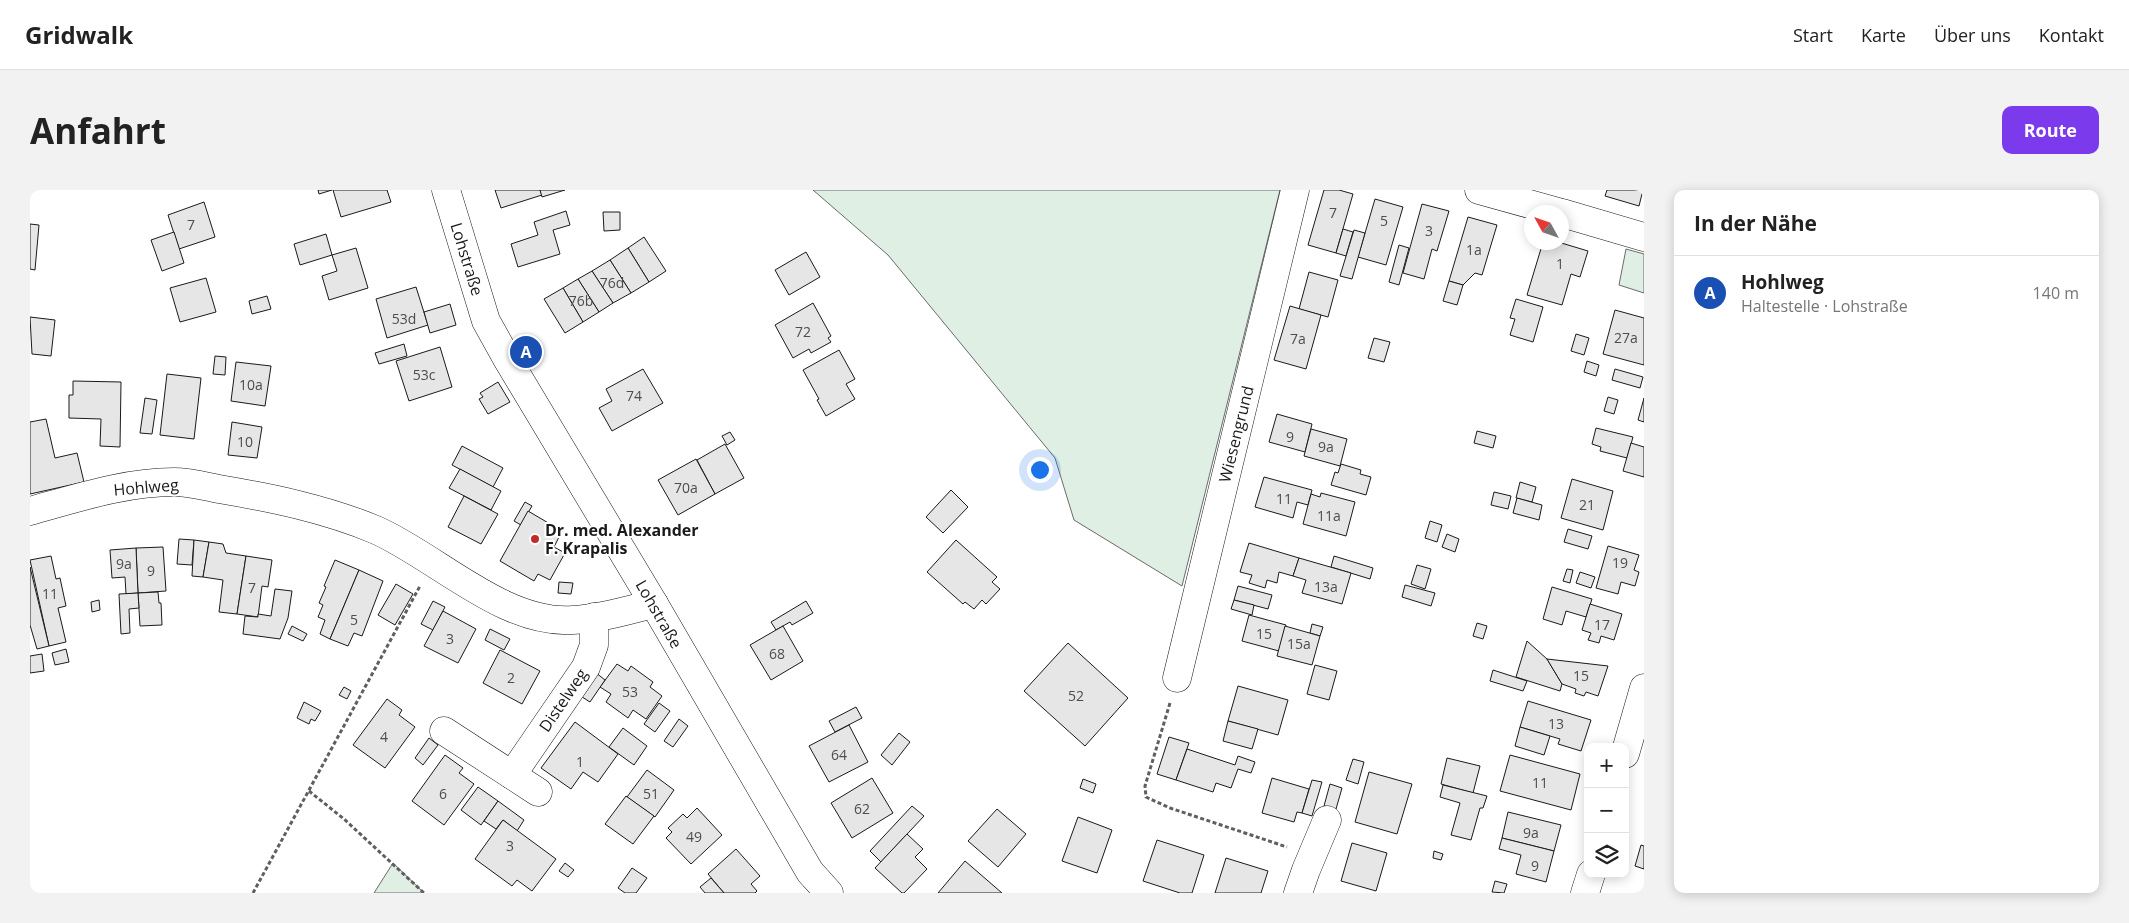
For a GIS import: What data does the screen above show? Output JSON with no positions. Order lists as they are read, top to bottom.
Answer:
{
  "streets": {
    "street": [
      "Lohstraße",
      "Wiesengrund",
      "Hohlweg",
      "Distelweg"
    ]
  },
  "crossings": [
    ["Lohstraße", "Hohlweg"],
    ["Hohlweg", "Distelweg"]
  ],
  "places": ["Dr. med. Alexander F. Krapalis"],
  "house_numbers": [
    "7",
    "5",
    "7",
    "3",
    "1a",
    "1",
    "76d",
    "76b",
    "53d",
    "72",
    "27a",
    "7a",
    "53c",
    "10a",
    "74",
    "9",
    "10",
    "9a",
    "70a",
    "11",
    "21",
    "11a",
    "19",
    "9a",
    "9",
    "13a",
    "7",
    "11",
    "5",
    "17",
    "15",
    "3",
    "15a",
    "68",
    "15",
    "2",
    "53",
    "52",
    "13",
    "4",
    "64",
    "1",
    "11",
    "6",
    "51",
    "62",
    "9a",
    "49",
    "3",
    "9"
  ],
  "north": "top left",
  "page": {
    "header": "Gridwalk",
    "nav": [
      "Start",
      "Karte",
      "Über uns",
      "Kontakt"
    ],
    "buttons": "Route",
    "title": "Anfahrt",
    "heading": "In der Nähe",
    "list": [
      {
        "mark": "A",
        "name": "Hohlweg",
        "note": "Haltestelle · Lohstraße",
        "value": "140 m"
      }
    ],
    "pins": "A",
    "map_buttons": ["+", "−"]
  }
}
